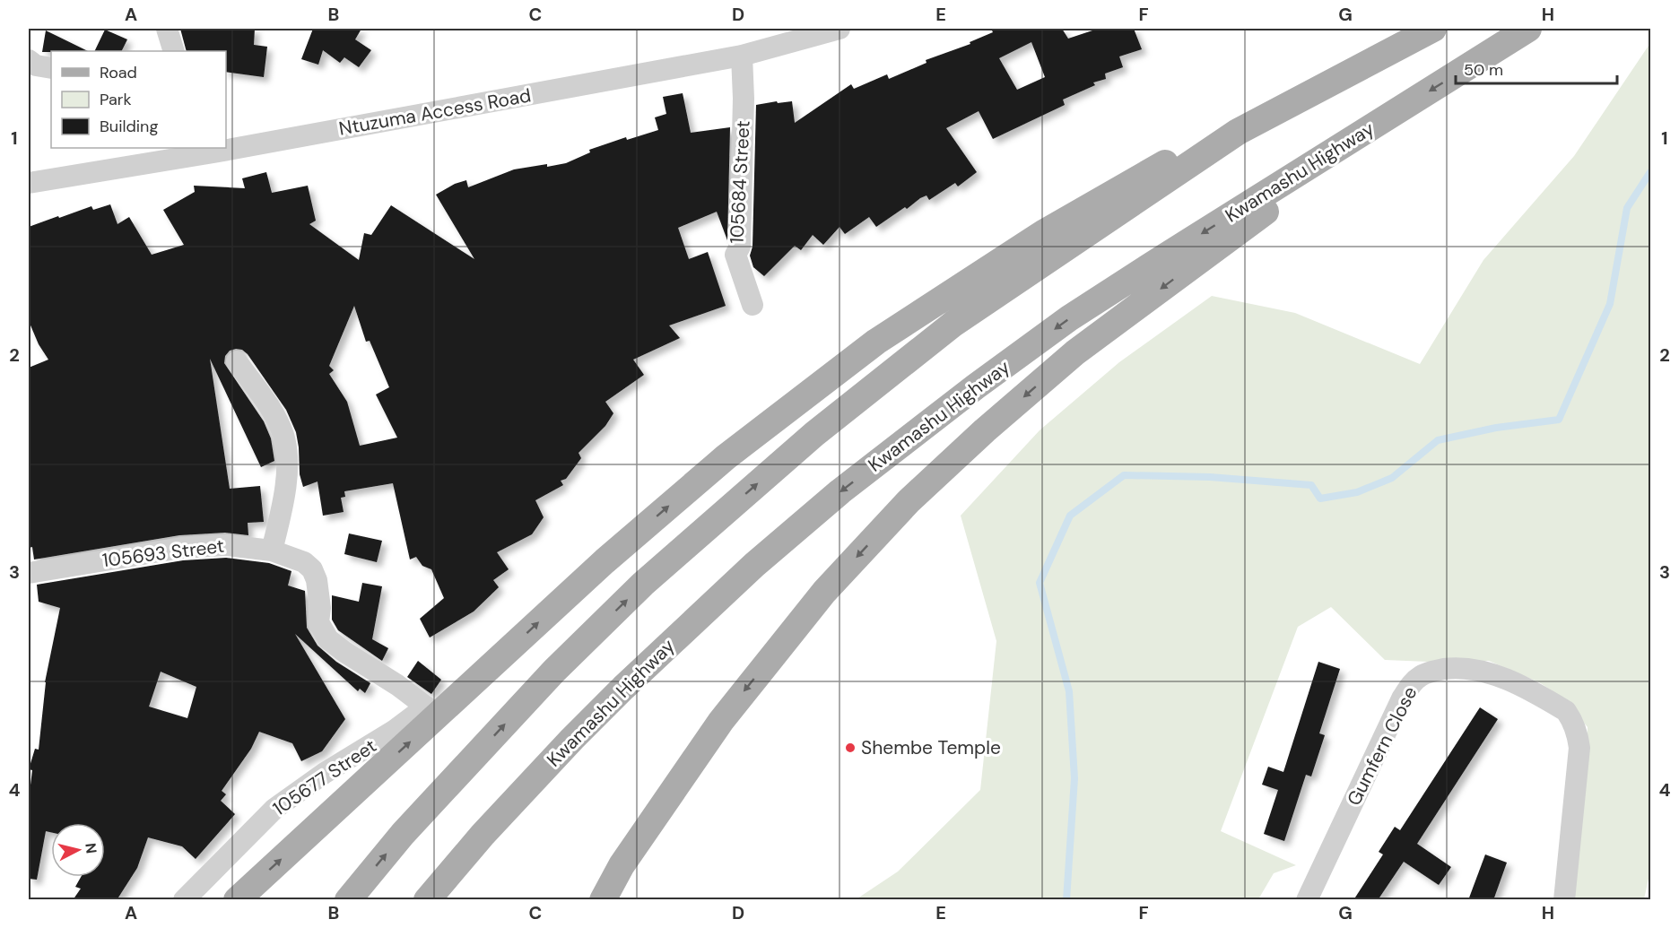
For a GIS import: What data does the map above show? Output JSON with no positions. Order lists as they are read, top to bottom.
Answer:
{
  "streets": {
    "main road": ["Kwamashu Highway"],
    "street": [
      "Ntuzuma Access Road",
      "105684 Street",
      "105693 Street",
      "Gumfern Close",
      "105677 Street"
    ]
  },
  "crossings": [
    ["Ntuzuma Access Road", "105684 Street"],
    ["105693 Street", "105677 Street"]
  ],
  "places": ["Shembe Temple"],
  "legend": ["Road", "Park", "Building"],
  "scale_bar": "50 m",
  "north": "right",
  "grid": {
    "columns": [
      "A",
      "B",
      "C",
      "D",
      "E",
      "F",
      "G",
      "H"
    ],
    "rows": [
      "1",
      "2",
      "3",
      "4"
    ]
  }
}
